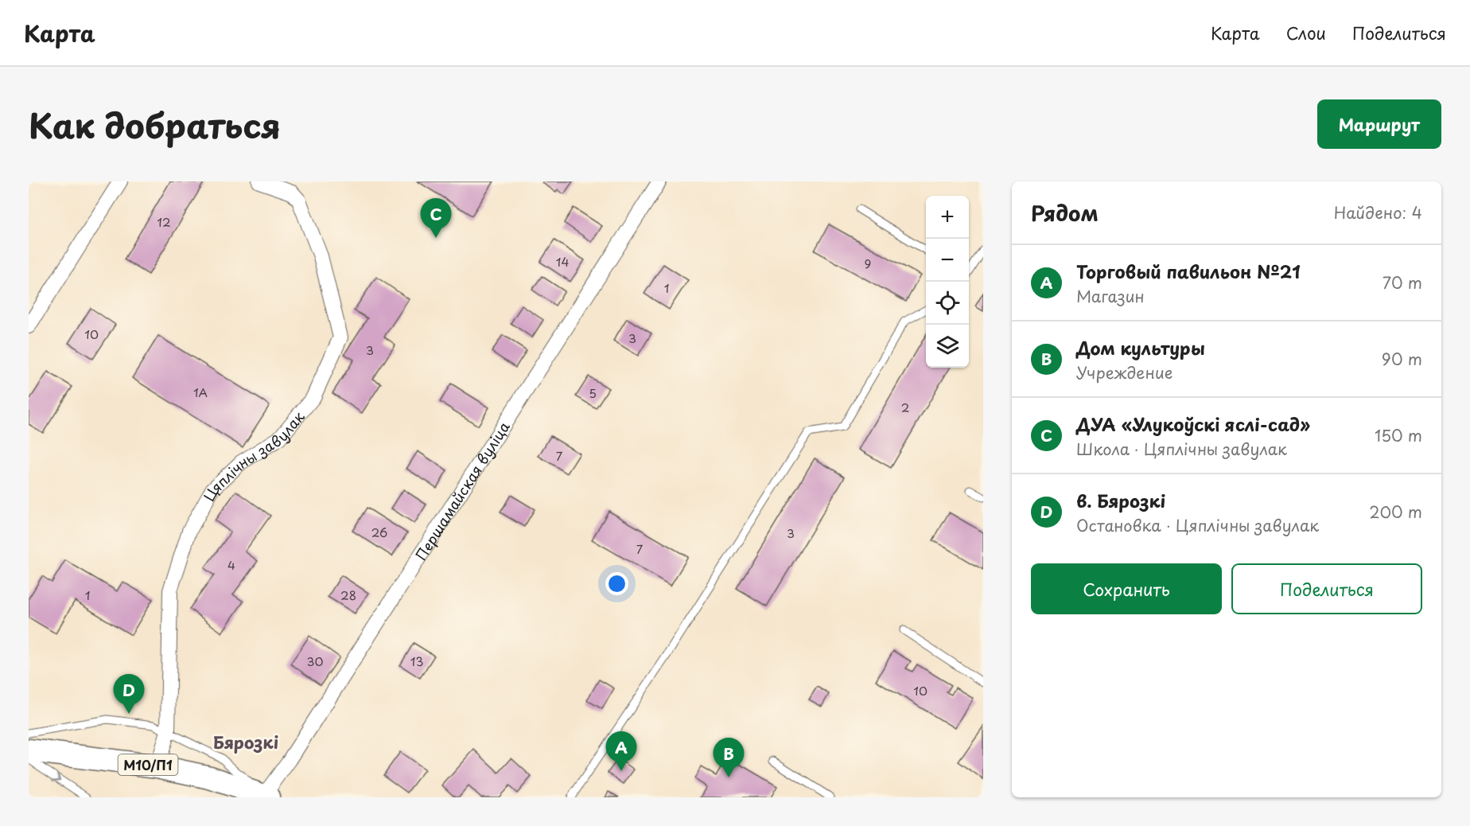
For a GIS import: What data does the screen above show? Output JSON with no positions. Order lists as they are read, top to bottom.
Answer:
{
  "streets": {
    "main road": ["М10/П1"],
    "street": ["Цяплічны завулак", "Першамайская вуліца"]
  },
  "crossings": [
    ["Цяплічны завулак", "М10/П1"],
    ["Першамайская вуліца", "М10/П1"]
  ],
  "districts": ["Бярозкі"],
  "house_numbers": [
    "12",
    "14",
    "9",
    "1",
    "10",
    "3",
    "3",
    "1А",
    "5",
    "2",
    "7",
    "26",
    "3",
    "7",
    "4",
    "1",
    "28",
    "30",
    "13",
    "10"
  ],
  "page": {
    "header": "Карта",
    "nav": ["Карта", "Слои", "Поделиться"],
    "title": "Как добраться",
    "buttons": [
      "Маршрут",
      ["Сохранить", "Поделиться"]
    ],
    "heading": ["Рядом", "Найдено: 4"],
    "map_buttons": ["+", "−"],
    "pins": [
      "C",
      "D",
      "A",
      "B"
    ],
    "list": [
      {
        "mark": "A",
        "name": "Торговый павильон №21",
        "note": "Магазин",
        "value": "70 m"
      },
      {
        "mark": "B",
        "name": "Дом культуры",
        "note": "Учреждение",
        "value": "90 m"
      },
      {
        "mark": "C",
        "name": "ДУА «Улукоўскі яслі-сад»",
        "note": "Школа · Цяплічны завулак",
        "value": "150 m"
      },
      {
        "mark": "D",
        "name": "в. Бярозкі",
        "note": "Остановка · Цяплічны завулак",
        "value": "200 m"
      }
    ]
  }
}
